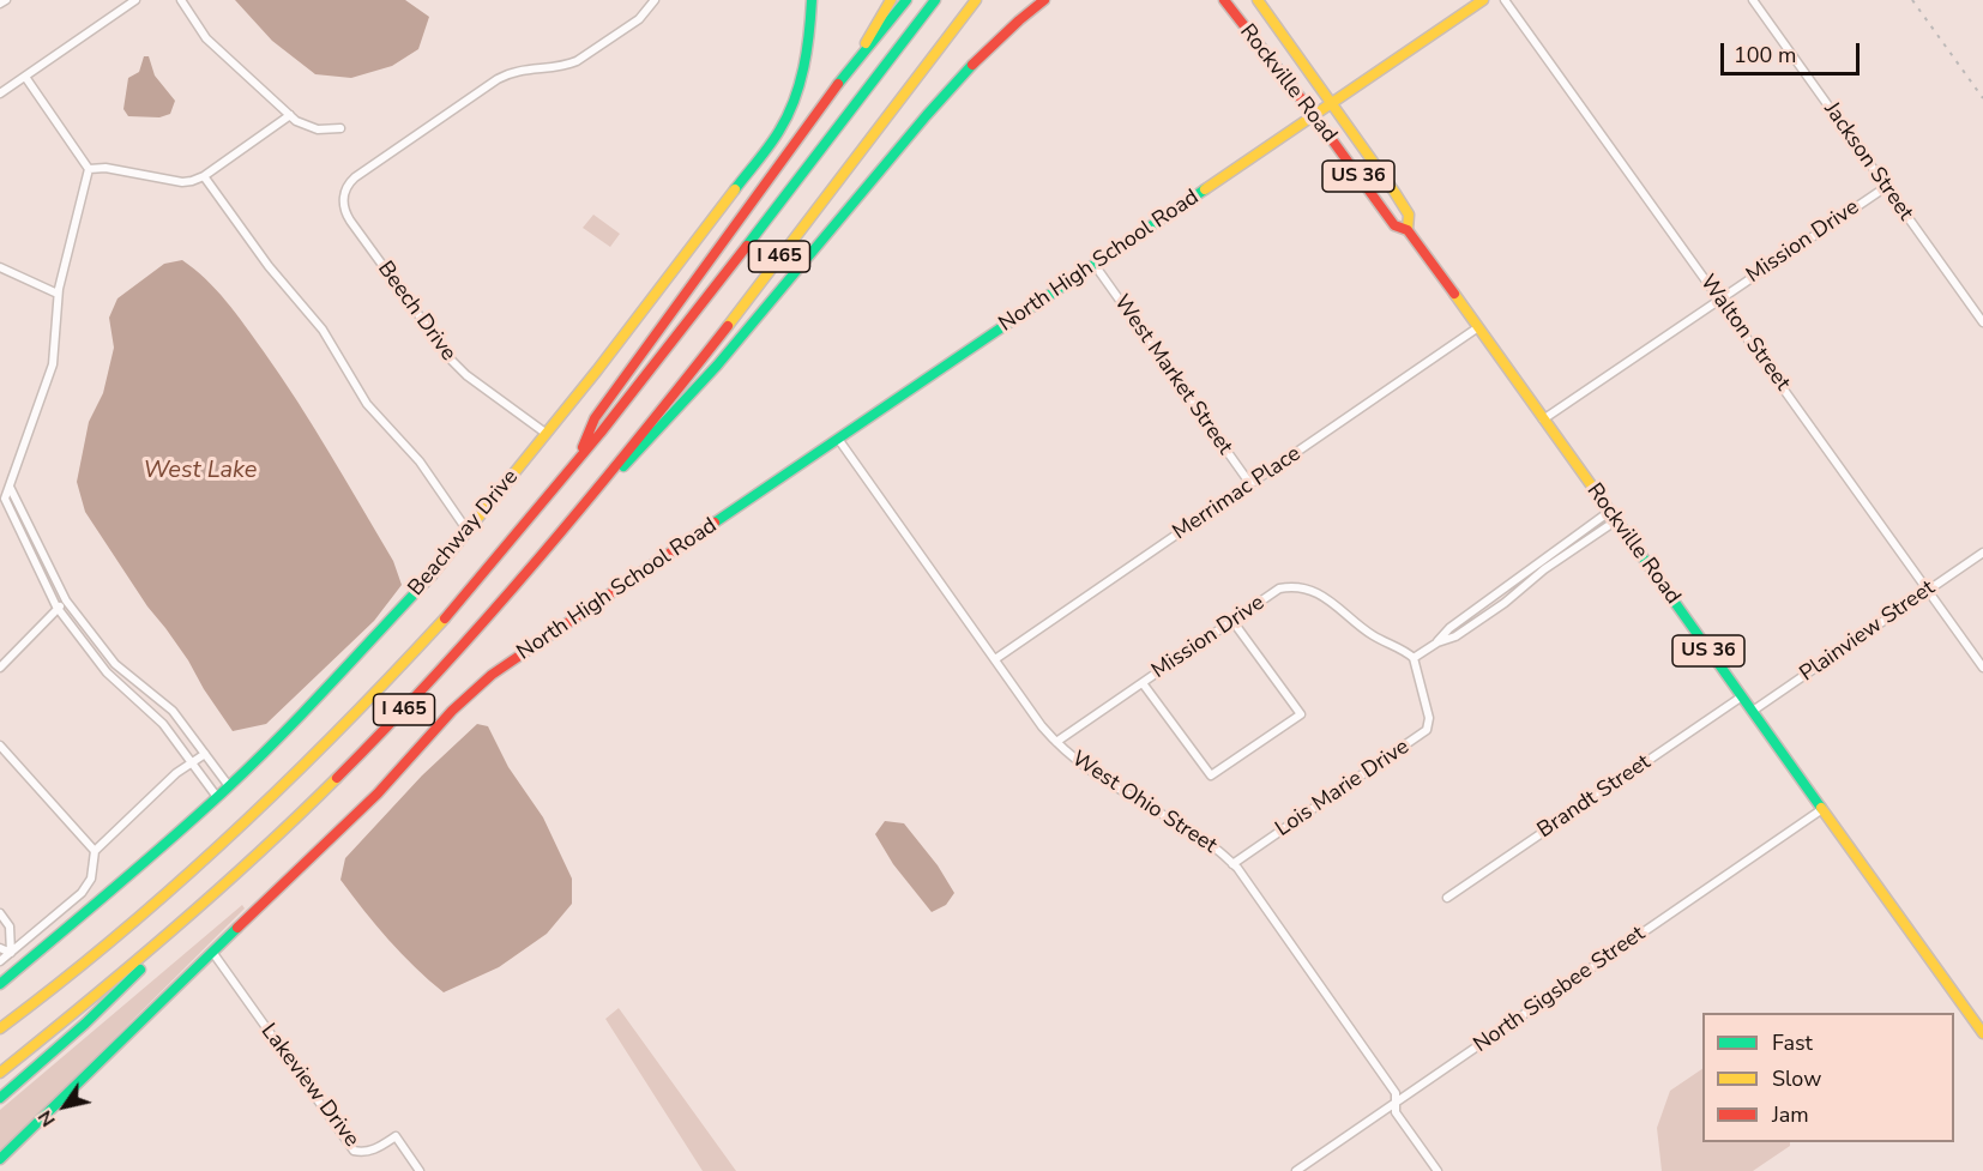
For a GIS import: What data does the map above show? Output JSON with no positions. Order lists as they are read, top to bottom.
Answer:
{
  "streets": {
    "main road": [
      "Rockville Road",
      "US 36",
      "I 465",
      "North High School Road",
      "Beachway Drive"
    ],
    "street": [
      "Jackson Street",
      "Mission Drive",
      "Beech Drive",
      "Walton Street",
      "West Market Street",
      "Merrimac Place",
      "Plainview Street",
      "Lois Marie Drive",
      "Brandt Street",
      "West Ohio Street",
      "North Sigsbee Street",
      "Lakeview Drive"
    ]
  },
  "crossings": [
    ["Rockville Road", "Mission Drive"],
    ["Rockville Road", "North High School Road"],
    ["Rockville Road", "Merrimac Place"],
    ["Rockville Road", "Plainview Street"],
    ["Rockville Road", "Brandt Street"],
    ["Rockville Road", "North Sigsbee Street"],
    ["Jackson Street", "Mission Drive"],
    ["Mission Drive", "Walton Street"],
    ["Mission Drive", "Lois Marie Drive"],
    ["Mission Drive", "West Ohio Street"],
    ["North High School Road", "West Market Street"],
    ["North High School Road", "West Ohio Street"],
    ["North High School Road", "Lakeview Drive"],
    ["Beech Drive", "Beachway Drive"],
    ["Walton Street", "Plainview Street"],
    ["West Market Street", "Merrimac Place"],
    ["Merrimac Place", "West Ohio Street"],
    ["Lois Marie Drive", "West Ohio Street"],
    ["West Ohio Street", "North Sigsbee Street"]
  ],
  "water": ["West Lake"],
  "legend": ["Fast", "Slow", "Jam"],
  "scale_bar": "100 m",
  "north": "bottom left"
}
